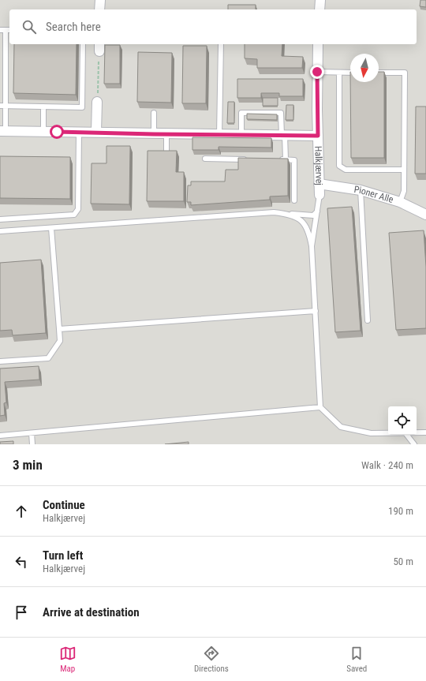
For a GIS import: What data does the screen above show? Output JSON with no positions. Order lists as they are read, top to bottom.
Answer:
{
  "streets": {
    "street": ["Halkjærvej", "Pioner Alle"]
  },
  "crossings": [
    ["Halkjærvej", "Pioner Alle"]
  ],
  "north": "bottom",
  "page": {
    "search": "Search here",
    "heading": ["3 min", "Walk · 240 m"],
    "list": [
      ["Continue", "Halkjærvej", "190 m"],
      ["Turn left", "Halkjærvej", "50 m"],
      "Arrive at destination"
    ],
    "nav": ["Map", "Directions", "Saved"]
  }
}
